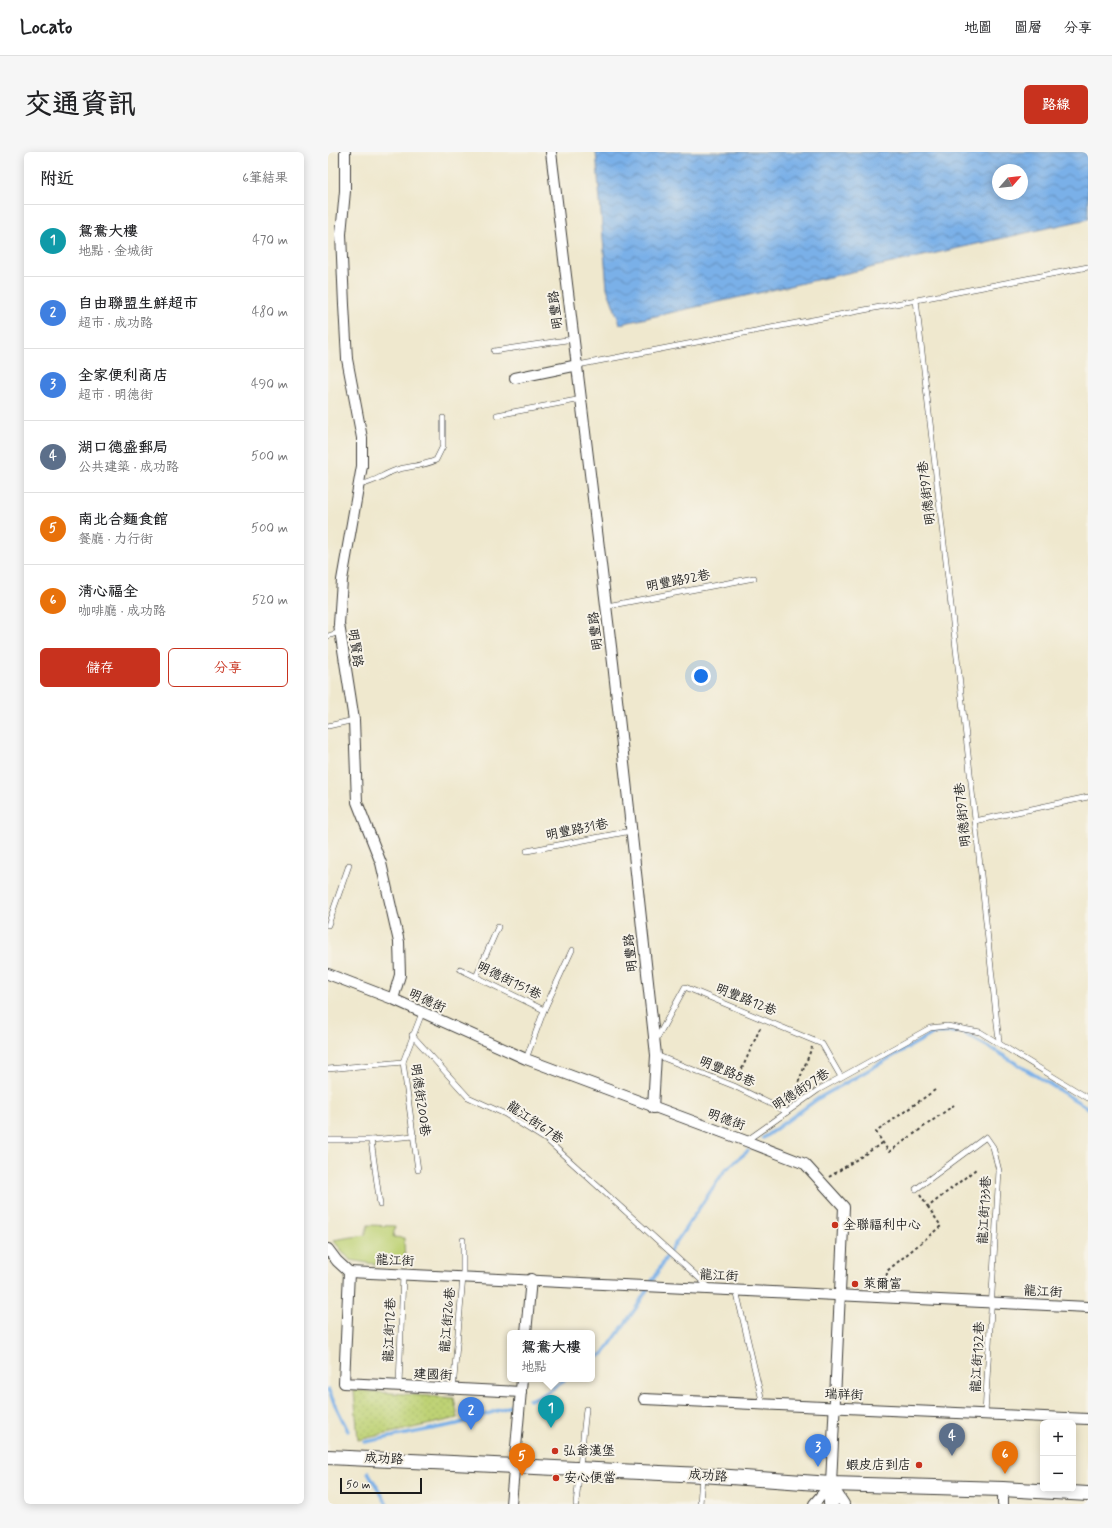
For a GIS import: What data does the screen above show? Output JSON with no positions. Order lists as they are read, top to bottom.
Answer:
{
  "streets": {
    "street": [
      "明豐路",
      "明賢路",
      "明德街",
      "龍江街",
      "建國街",
      "瑞祥街",
      "成功路"
    ],
    "lane": [
      "明德街97巷",
      "明豐路92巷",
      "明豐路31巷",
      "明德街151巷",
      "明豐路12巷",
      "明豐路8巷",
      "明德街200巷",
      "龍江街67巷",
      "龍江街133巷",
      "龍江街26巷",
      "龍江街12巷",
      "龍江街132巷"
    ]
  },
  "crossings": [
    ["明豐路", "明豐路92巷"],
    ["明豐路", "明豐路31巷"],
    ["明豐路", "明豐路12巷"],
    ["明豐路", "明德街"],
    ["明豐路", "明豐路8巷"],
    ["明德街97巷", "明豐路12巷"],
    ["明德街97巷", "明德街"],
    ["明德街97巷", "明豐路8巷"],
    ["明賢路", "明德街"],
    ["明德街151巷", "明德街"],
    ["明德街", "明德街200巷"],
    ["明德街", "龍江街"],
    ["明德街", "瑞祥街"],
    ["明德街", "成功路"],
    ["明德街200巷", "龍江街67巷"],
    ["龍江街67巷", "龍江街"],
    ["龍江街133巷", "龍江街"],
    ["龍江街133巷", "龍江街132巷"],
    ["龍江街", "龍江街26巷"],
    ["龍江街", "龍江街12巷"],
    ["龍江街", "龍江街132巷"],
    ["龍江街", "建國街"],
    ["龍江街26巷", "建國街"],
    ["龍江街12巷", "建國街"],
    ["龍江街132巷", "瑞祥街"]
  ],
  "places": [
    "全聯福利中心",
    "萊爾富",
    "弘爺漢堡",
    "蝦皮店到店",
    "安心便當"
  ],
  "scale_bar": "50 m",
  "north": "top right",
  "page": {
    "header": "Locato",
    "nav": ["地圖", "圖層", "分享"],
    "title": "交通資訊",
    "buttons": [
      "路線",
      ["儲存", "分享"]
    ],
    "heading": ["附近", "6筆結果"],
    "list": [
      {
        "mark": "1",
        "name": "鴛鴦大樓",
        "note": "地點 · 金城街",
        "value": "470 m"
      },
      {
        "mark": "2",
        "name": "自由聯盟生鮮超市",
        "note": "超市 · 成功路",
        "value": "480 m"
      },
      {
        "mark": "3",
        "name": "全家便利商店",
        "note": "超市 · 明德街",
        "value": "490 m"
      },
      {
        "mark": "4",
        "name": "湖口德盛郵局",
        "note": "公共建築 · 成功路",
        "value": "500 m"
      },
      {
        "mark": "5",
        "name": "南北合麵食館",
        "note": "餐廳 · 力行街",
        "value": "500 m"
      },
      {
        "mark": "6",
        "name": "清心福全",
        "note": "咖啡廳 · 成功路",
        "value": "520 m"
      }
    ],
    "popup": ["鴛鴦大樓", "地點"],
    "pins": [
      "1",
      "2",
      "4",
      "3",
      "6",
      "5"
    ],
    "map_buttons": ["+", "−"],
    "scale": "50 m"
  }
}
